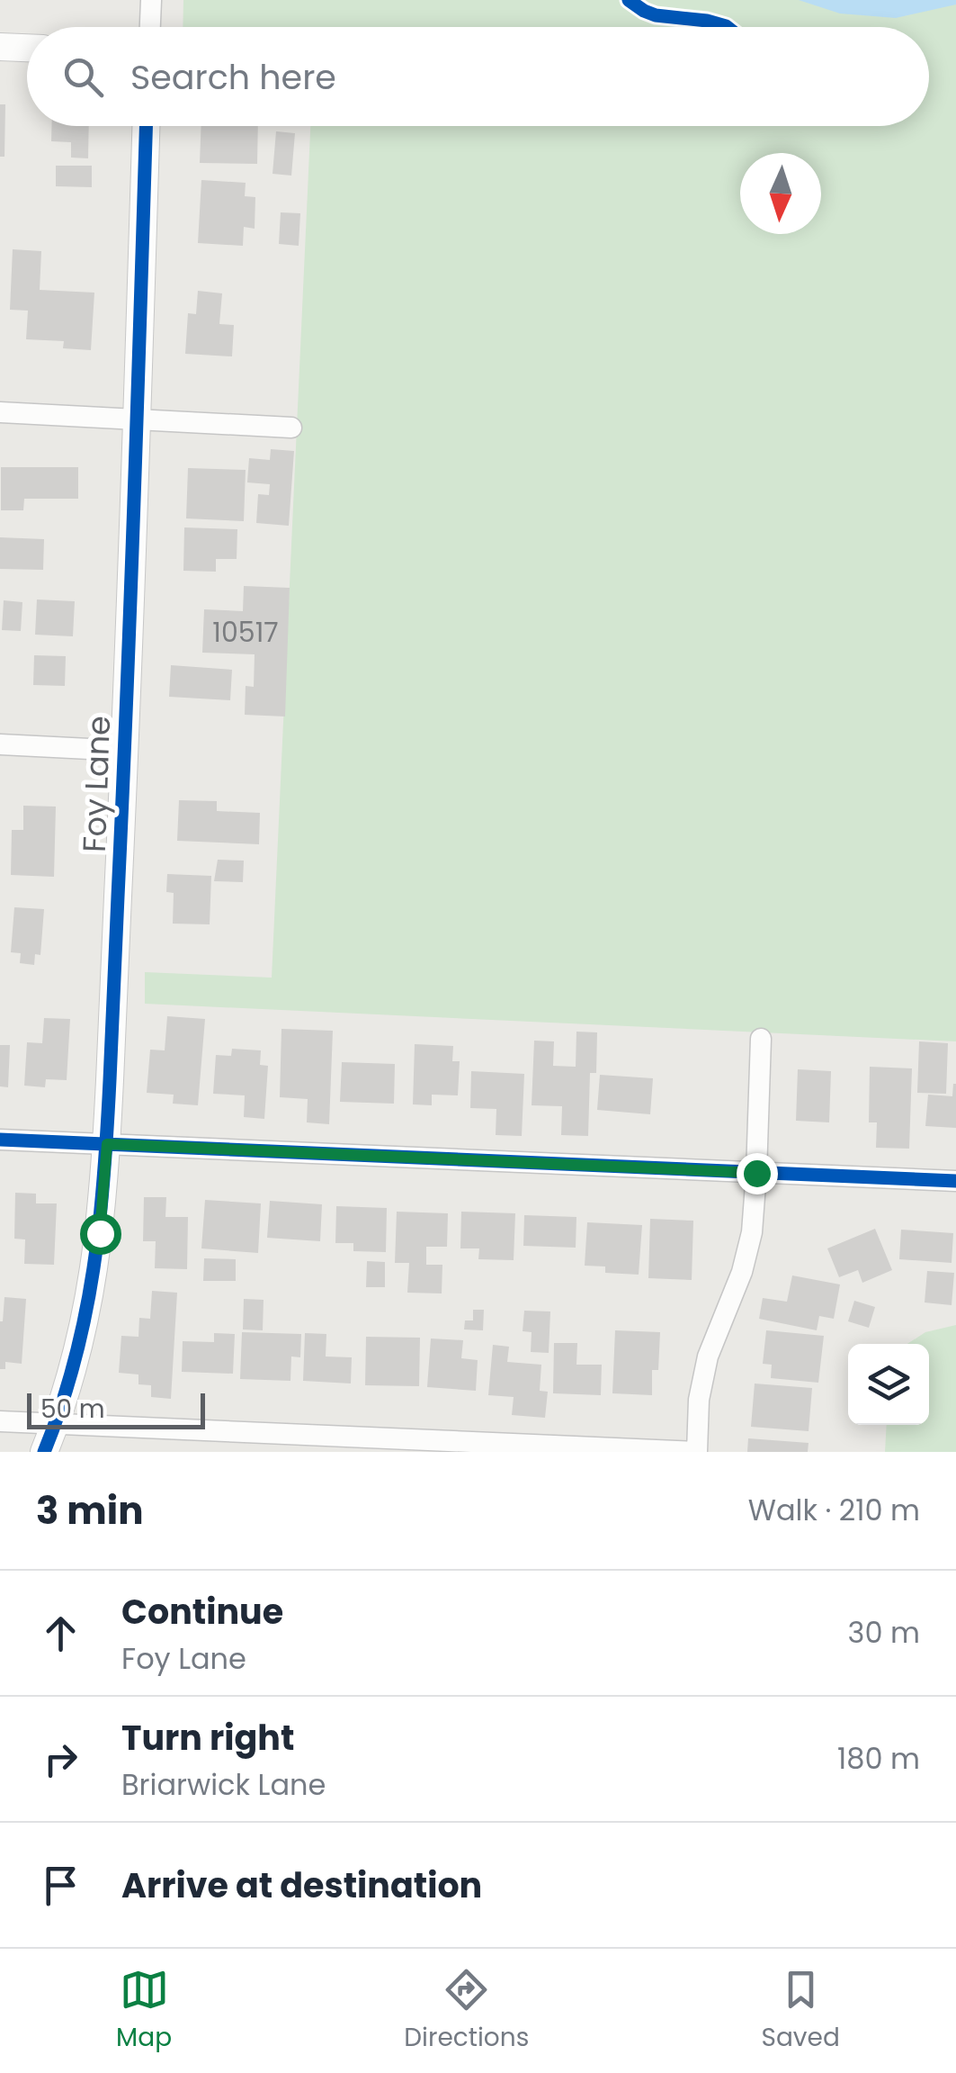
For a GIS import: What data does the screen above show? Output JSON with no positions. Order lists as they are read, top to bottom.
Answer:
{
  "streets": {
    "street": ["Foy Lane"]
  },
  "house_numbers": ["10517"],
  "scale_bar": "50 m",
  "north": "bottom",
  "page": {
    "search": "Search here",
    "scale": "50 m",
    "heading": ["3 min", "Walk · 210 m"],
    "list": [
      ["Continue", "Foy Lane", "30 m"],
      ["Turn right", "Briarwick Lane", "180 m"],
      "Arrive at destination"
    ],
    "nav": ["Map", "Directions", "Saved"]
  }
}
